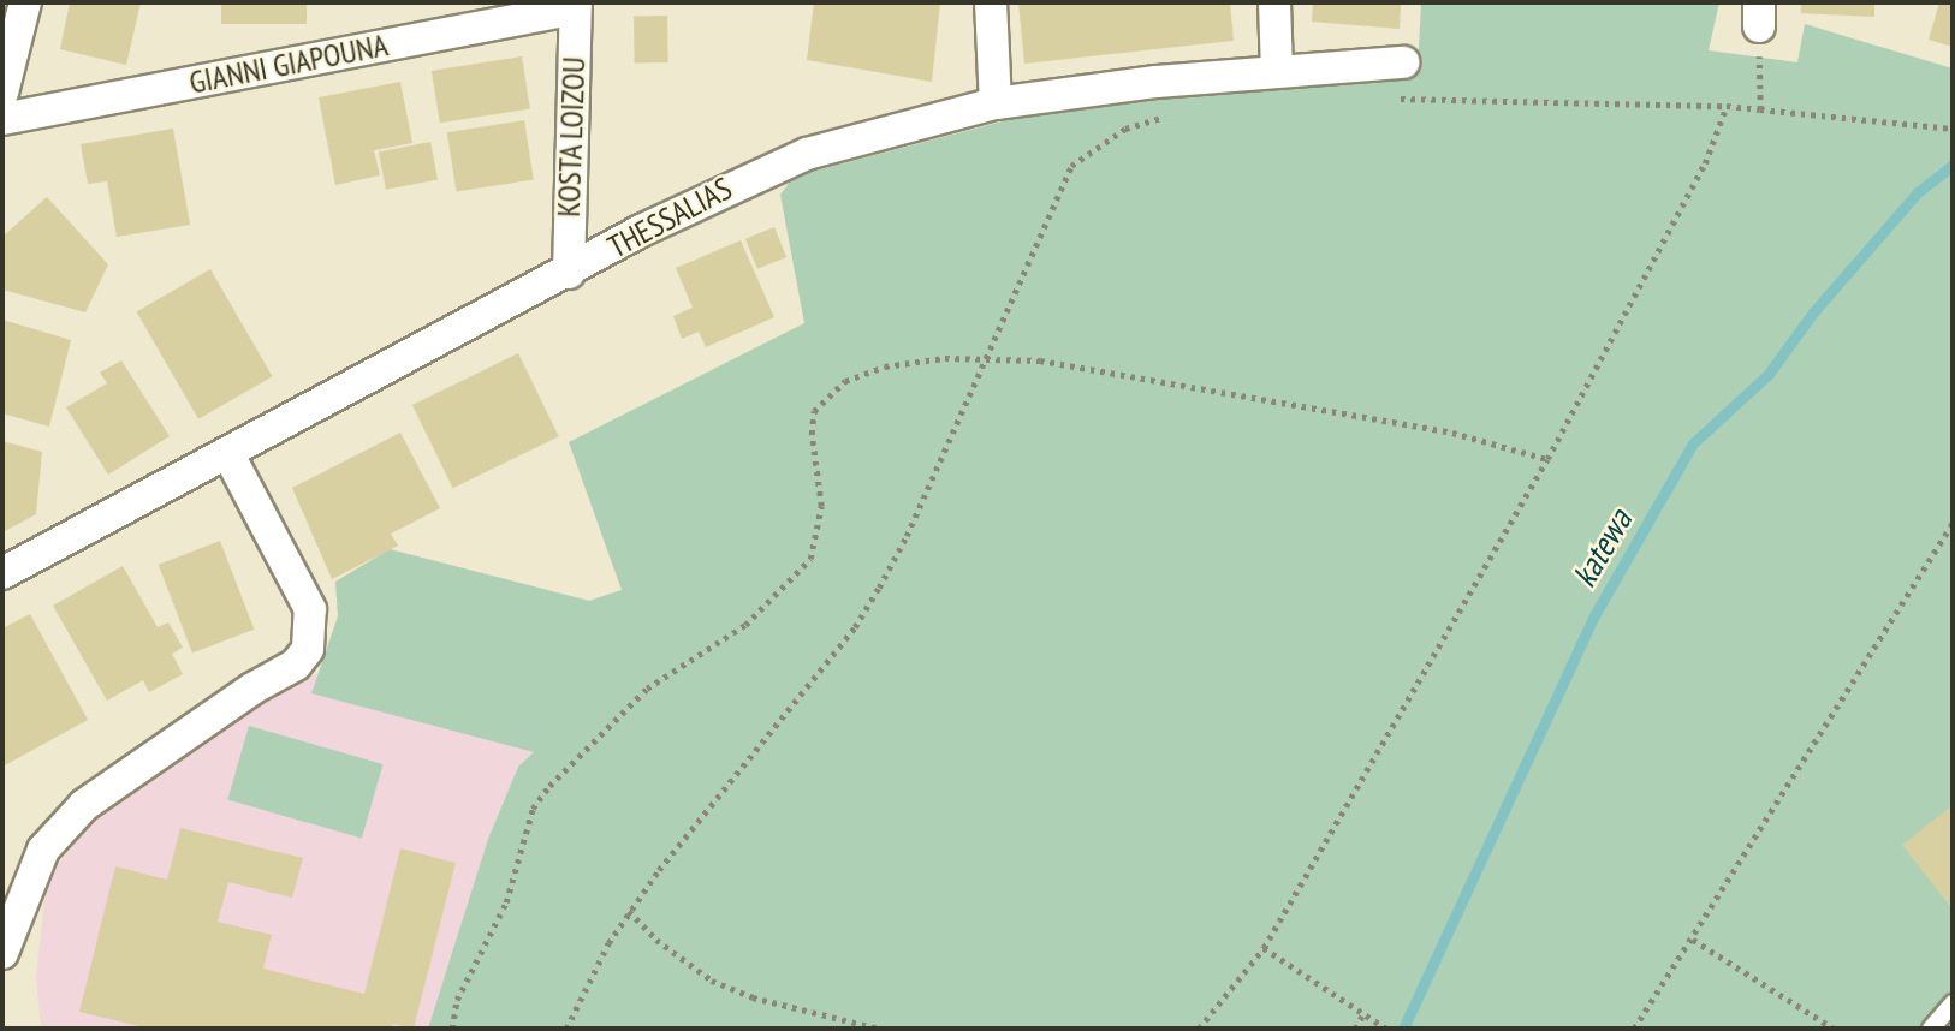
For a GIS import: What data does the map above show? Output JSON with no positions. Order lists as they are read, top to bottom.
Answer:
{
  "streets": {
    "street": ["GIANNI GIAPOUNA", "KOSTA LOIZOU", "THESSALIAS"]
  },
  "crossings": [
    ["GIANNI GIAPOUNA", "KOSTA LOIZOU"],
    ["KOSTA LOIZOU", "THESSALIAS"]
  ],
  "water": ["katewa"]
}
